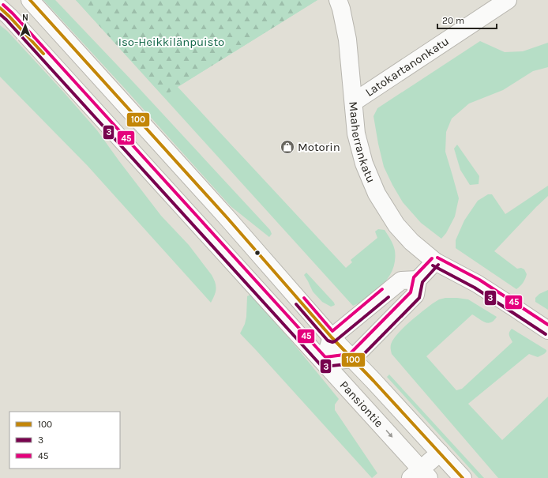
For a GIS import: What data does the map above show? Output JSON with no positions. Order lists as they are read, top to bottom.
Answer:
{
  "streets": {
    "main road": ["Latokartanonkatu", "Maaherrankatu", "Pansiontie"]
  },
  "crossings": [
    ["Latokartanonkatu", "Maaherrankatu"]
  ],
  "parks": ["Iso-Heikkilänpuisto"],
  "places": {
    "shop": ["Motorin"]
  },
  "lines": ["transit line 100", "transit line 45", "transit line 3"],
  "legend": ["100", "3", "45"],
  "scale_bar": "20 m",
  "north": "top"
}
